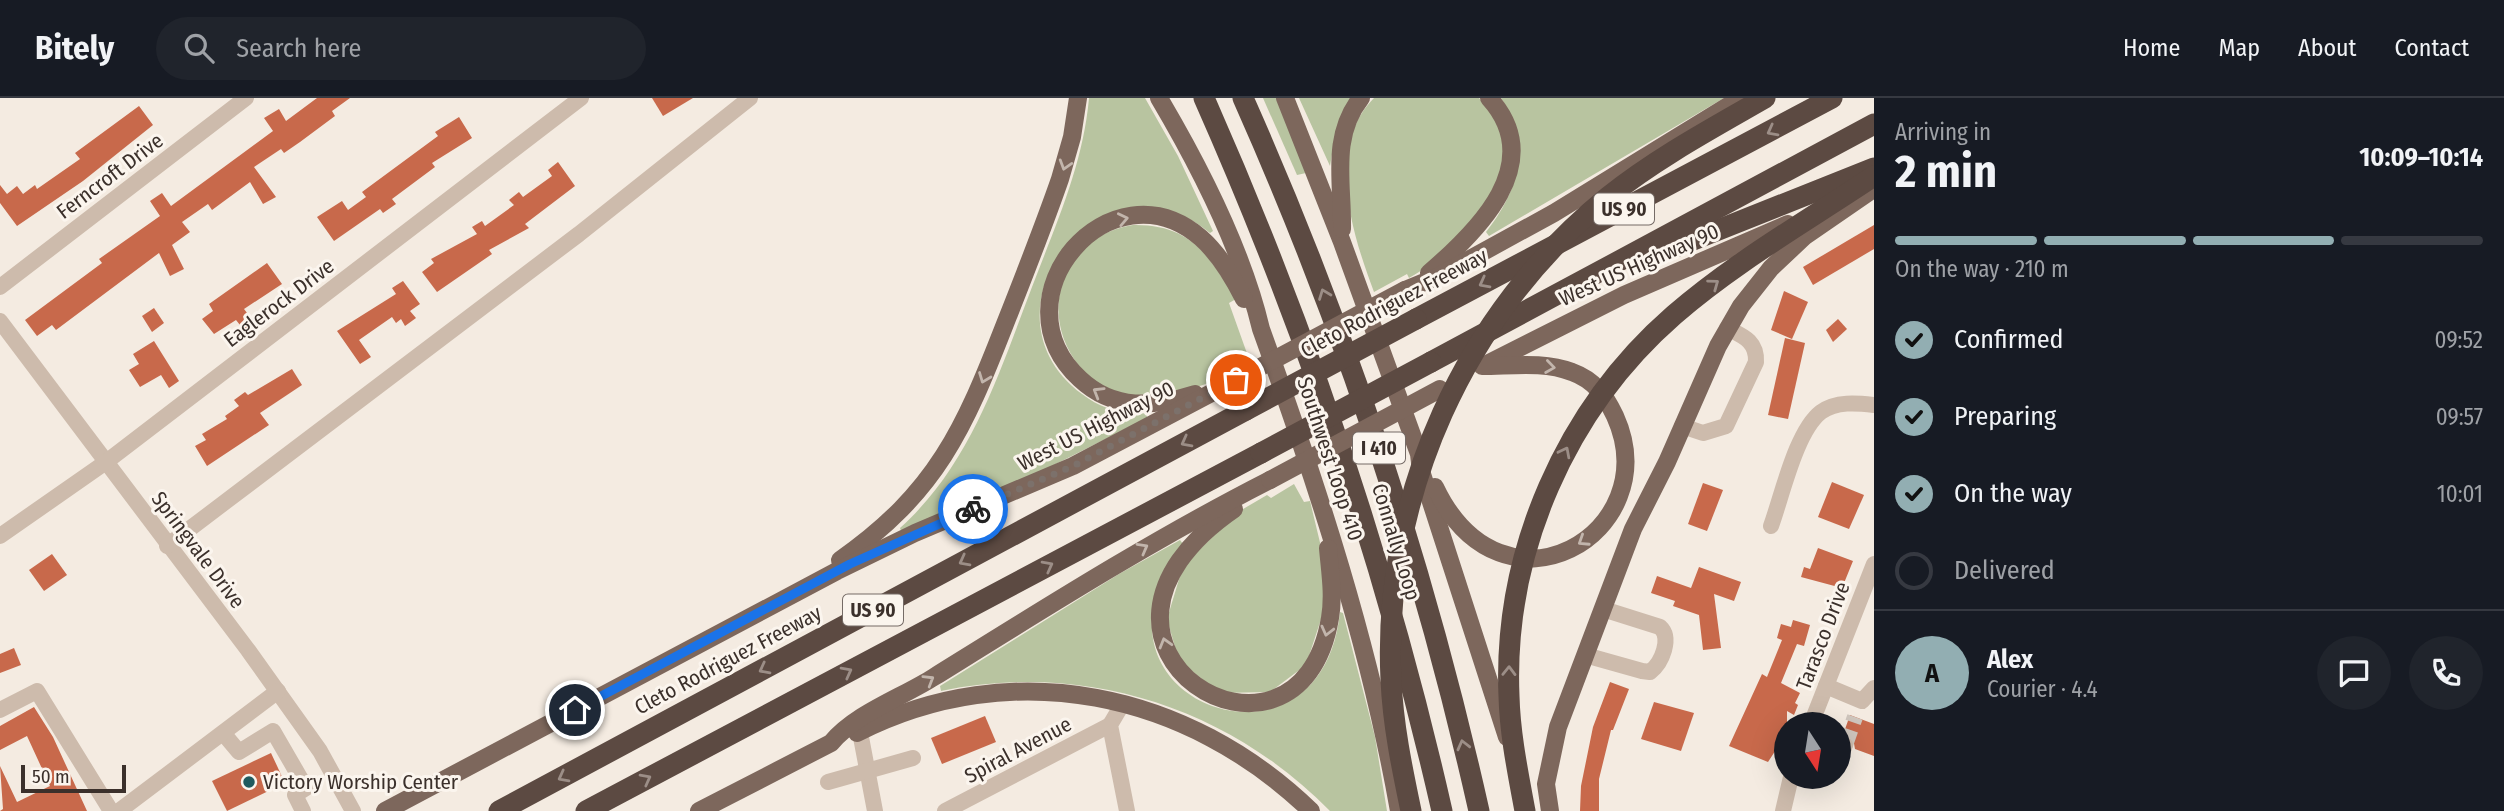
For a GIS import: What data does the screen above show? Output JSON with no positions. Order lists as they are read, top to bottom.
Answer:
{
  "streets": {
    "highway": [
      "US 90",
      "Cleto Rodriguez Freeway",
      "I 410",
      "Connally Loop"
    ],
    "main road": ["West US Highway 90", "Southwest Loop 410"],
    "street": [
      "Ferncroft Drive",
      "Eaglerock Drive",
      "Springvale Drive",
      "Tarasco Drive",
      "Spiral Avenue"
    ]
  },
  "crossings": [
    ["Eaglerock Drive", "Springvale Drive"]
  ],
  "places": ["Victory Worship Center"],
  "scale_bar": "50 m",
  "north": "bottom",
  "page": {
    "header": "Bitely",
    "search": "Search here",
    "nav": [
      "Home",
      "Map",
      "About",
      "Contact"
    ],
    "heading": ["2 min", "Arriving in", "10:09–10:14"],
    "panel": ["Alex", "Courier · 4.4"],
    "bar": "On the way · 210 m",
    "list": [
      ["Confirmed", "09:52"],
      ["Preparing", "09:57"],
      ["On the way", "10:01"],
      "Delivered"
    ],
    "round": "A",
    "scale": "50 m"
  }
}
